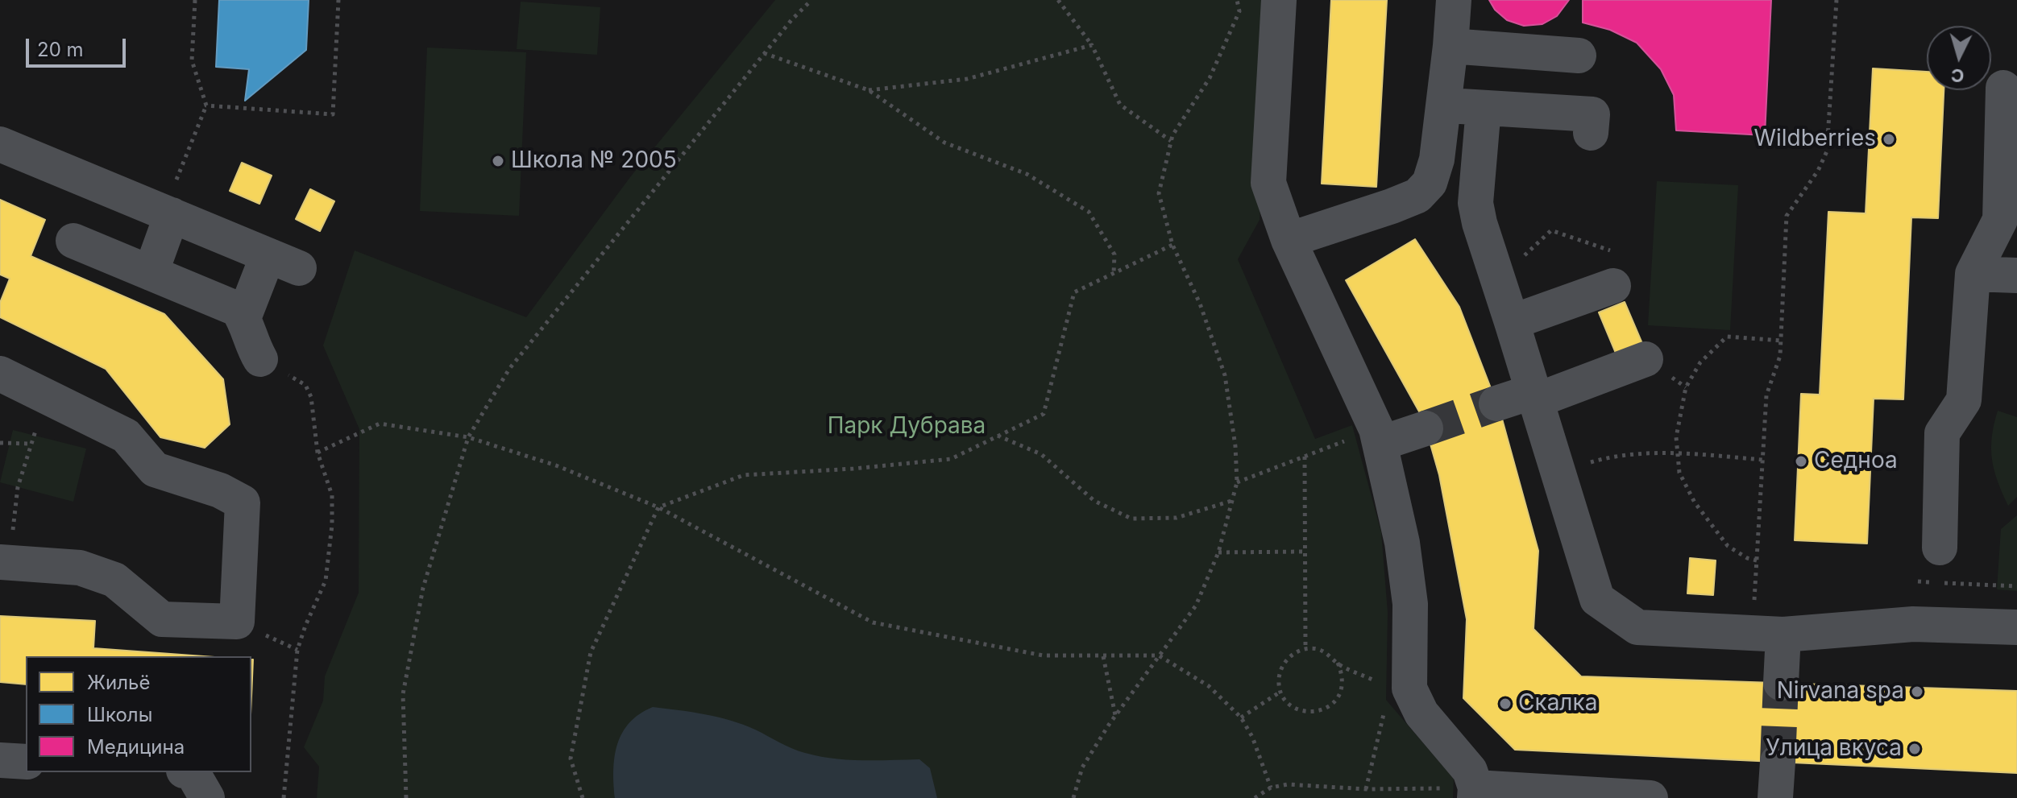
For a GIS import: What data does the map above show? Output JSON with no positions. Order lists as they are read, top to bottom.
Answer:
{
  "parks": ["Парк Дубрава"],
  "places": [
    "Wildberries",
    "Школа № 2005",
    "Седноа",
    "Nirvana spa",
    "Скалка",
    "Улица вкуса"
  ],
  "legend": ["Жильё", "Школы", "Медицина"],
  "scale_bar": "20 m",
  "north": "bottom"
}
